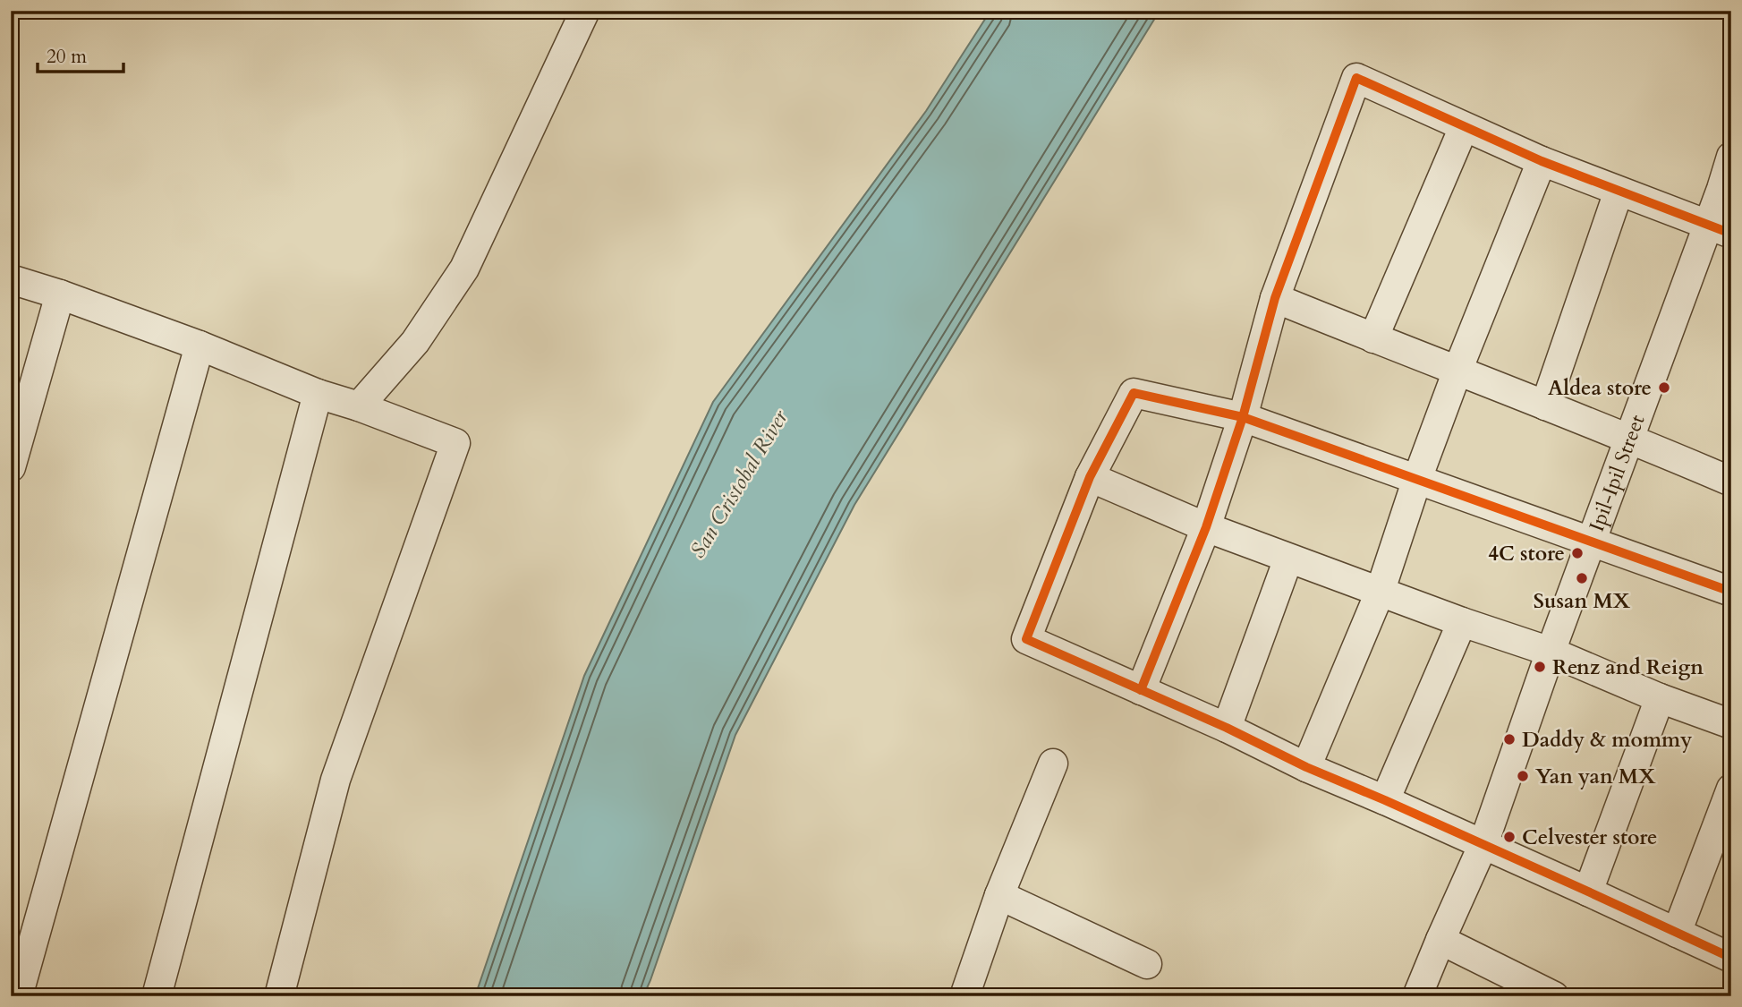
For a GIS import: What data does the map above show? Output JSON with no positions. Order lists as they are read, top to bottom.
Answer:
{
  "streets": {
    "street": ["Ipil-Ipil Street"]
  },
  "water": ["San Cristobal River"],
  "places": [
    "Aldea store",
    "4C store",
    "Susan MX",
    "Renz and Reign",
    "Daddy & mommy",
    "Yan yan MX",
    "Celvester store"
  ],
  "scale_bar": "20 m"
}
